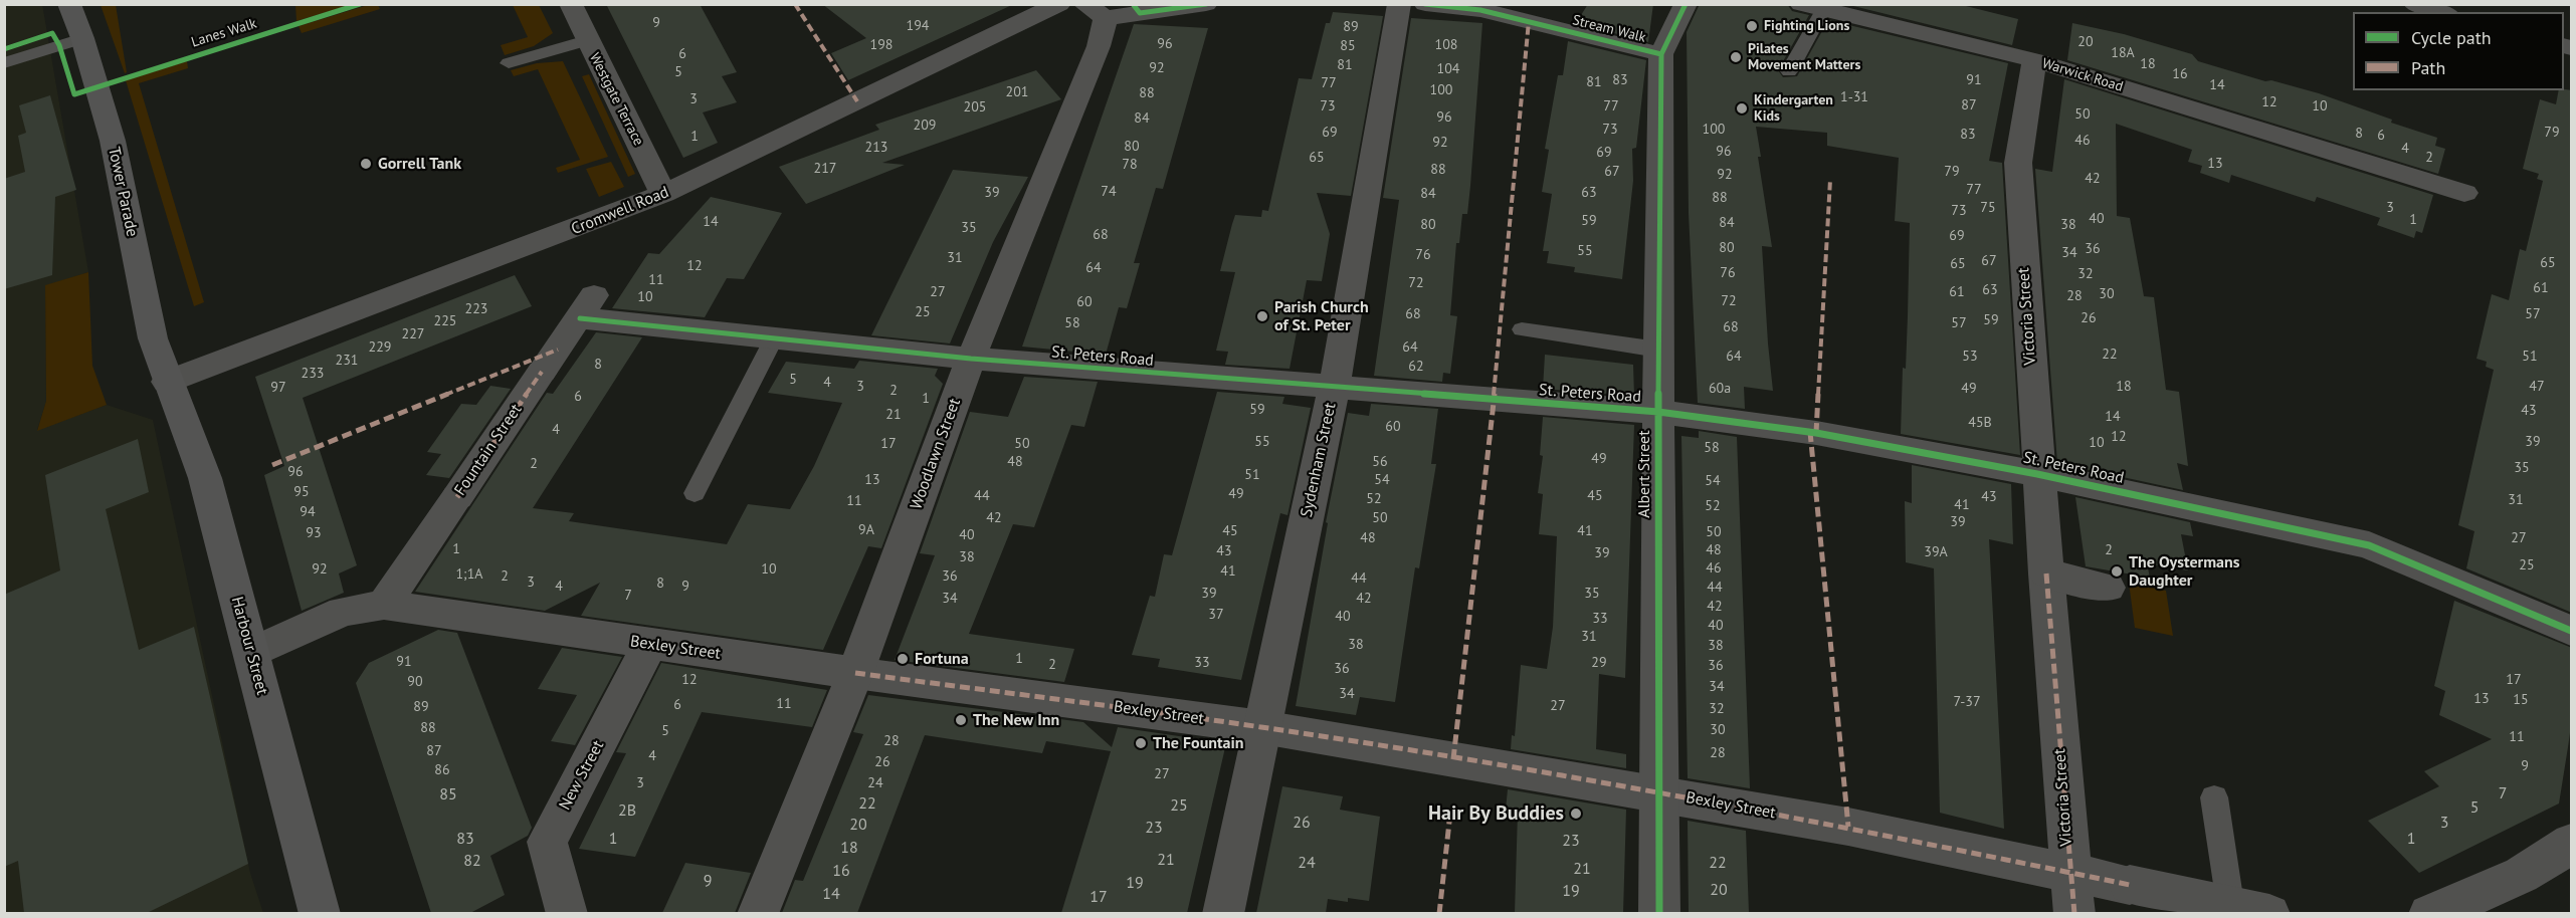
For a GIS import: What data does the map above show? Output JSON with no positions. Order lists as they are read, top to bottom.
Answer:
{
  "streets": {
    "main road": ["Tower Parade", "Harbour Street"],
    "street": [
      "Stream Walk",
      "Warwick Road",
      "Westgate Terrace",
      "Cromwell Road",
      "Victoria Street",
      "St. Peters Road",
      "Fountain Street",
      "Woodlawn Street",
      "Sydenham Street",
      "Albert Street",
      "Bexley Street",
      "New Street"
    ],
    "cycle path": ["Lanes Walk"]
  },
  "crossings": [
    ["Stream Walk", "Albert Street"],
    ["Warwick Road", "Victoria Street"],
    ["Westgate Terrace", "Cromwell Road"],
    ["Tower Parade", "Cromwell Road"],
    ["Tower Parade", "Harbour Street"],
    ["Cromwell Road", "Harbour Street"],
    ["Victoria Street", "St. Peters Road"],
    ["Victoria Street", "Bexley Street"],
    ["St. Peters Road", "Fountain Street"],
    ["St. Peters Road", "Woodlawn Street"],
    ["St. Peters Road", "Sydenham Street"],
    ["St. Peters Road", "Albert Street"],
    ["Fountain Street", "Bexley Street"],
    ["Woodlawn Street", "Bexley Street"],
    ["Sydenham Street", "Bexley Street"],
    ["Albert Street", "Bexley Street"],
    ["Harbour Street", "Bexley Street"],
    ["Bexley Street", "New Street"]
  ],
  "places": [
    "Fighting Lions",
    "Pilates Movement Matters",
    "Kindergarten Kids",
    "Gorrell Tank",
    "Parish Church of St. Peter",
    "The Oystermans Daughter",
    "Fortuna",
    "The New Inn",
    "The Fountain",
    "Hair By Buddies"
  ],
  "house_numbers": [
    "9",
    "194",
    "89",
    "20",
    "96",
    "198",
    "108",
    "85",
    "18A",
    "6",
    "18",
    "81",
    "92",
    "104",
    "5",
    "16",
    "83",
    "91",
    "81",
    "77",
    "14",
    "100",
    "201",
    "88",
    "1-31",
    "3",
    "12",
    "87",
    "73",
    "77",
    "10",
    "205",
    "50",
    "96",
    "84",
    "209",
    "73",
    "100",
    "69",
    "79",
    "8",
    "83",
    "6",
    "1",
    "46",
    "92",
    "80",
    "213",
    "4",
    "96",
    "69",
    "65",
    "2",
    "13",
    "78",
    "217",
    "88",
    "67",
    "79",
    "92",
    "42",
    "77",
    "74",
    "39",
    "63",
    "84",
    "88",
    "75",
    "3",
    "73",
    "40",
    "1",
    "59",
    "14",
    "84",
    "80",
    "38",
    "35",
    "68",
    "69",
    "80",
    "36",
    "55",
    "34",
    "76",
    "31",
    "67",
    "65",
    "65",
    "12",
    "64",
    "76",
    "32",
    "11",
    "72",
    "61",
    "63",
    "27",
    "61",
    "30",
    "28",
    "10",
    "72",
    "60",
    "223",
    "25",
    "68",
    "57",
    "26",
    "59",
    "225",
    "58",
    "57",
    "68",
    "227",
    "229",
    "64",
    "22",
    "64",
    "53",
    "51",
    "231",
    "8",
    "62",
    "233",
    "5",
    "4",
    "3",
    "18",
    "47",
    "97",
    "60a",
    "49",
    "2",
    "6",
    "1",
    "59",
    "43",
    "21",
    "14",
    "45B",
    "60",
    "4",
    "12",
    "55",
    "39",
    "10",
    "17",
    "50",
    "58",
    "49",
    "48",
    "56",
    "2",
    "35",
    "96",
    "51",
    "13",
    "54",
    "54",
    "95",
    "49",
    "44",
    "45",
    "43",
    "52",
    "31",
    "11",
    "41",
    "52",
    "94",
    "42",
    "50",
    "39",
    "9A",
    "45",
    "41",
    "50",
    "93",
    "40",
    "48",
    "27",
    "1",
    "48",
    "2",
    "43",
    "39A",
    "39",
    "38",
    "25",
    "46",
    "92",
    "10",
    "41",
    "1;1A",
    "2",
    "36",
    "44",
    "3",
    "8",
    "4",
    "9",
    "44",
    "39",
    "35",
    "7",
    "34",
    "42",
    "42",
    "37",
    "40",
    "33",
    "40",
    "31",
    "38",
    "38",
    "1",
    "91",
    "33",
    "29",
    "2",
    "36",
    "36",
    "12",
    "17",
    "90",
    "34",
    "34",
    "13",
    "15",
    "7-37",
    "11",
    "6",
    "27",
    "89",
    "32",
    "88",
    "30",
    "5",
    "11",
    "28",
    "87",
    "28",
    "4",
    "26",
    "9",
    "86",
    "27",
    "3",
    "24",
    "7",
    "85",
    "22",
    "25",
    "5",
    "2B",
    "26",
    "3",
    "20",
    "23",
    "83",
    "1",
    "1",
    "23",
    "18",
    "21",
    "82",
    "24",
    "22",
    "21",
    "16",
    "9",
    "19",
    "20",
    "19",
    "14",
    "17"
  ],
  "legend": ["Cycle path", "Path"]
}
